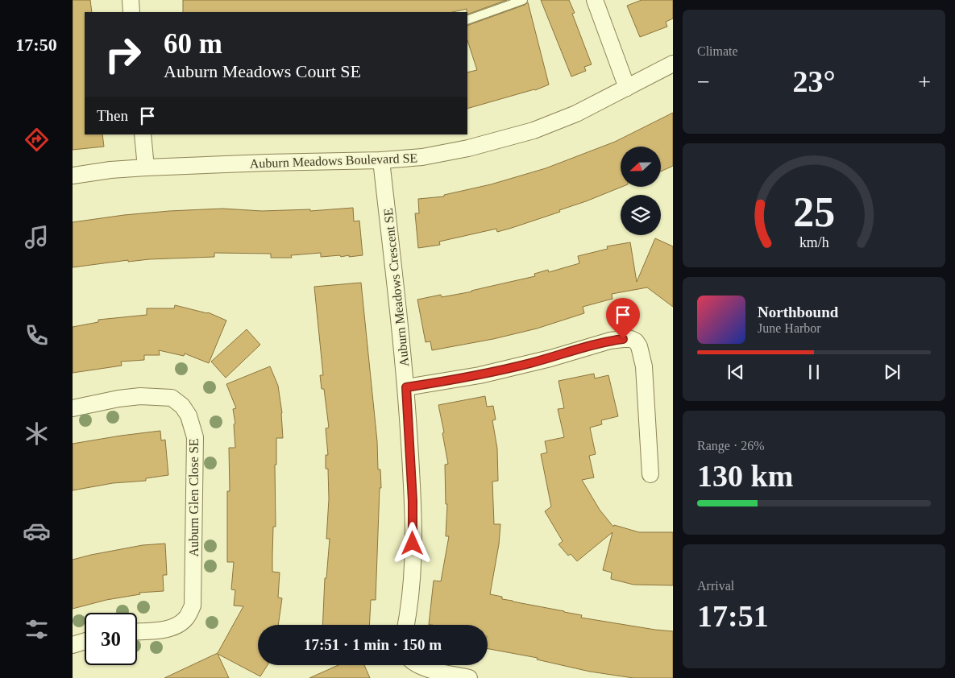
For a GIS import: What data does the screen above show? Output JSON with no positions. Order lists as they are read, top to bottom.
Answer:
{
  "streets": {
    "street": ["Auburn Meadows Boulevard SE", "Auburn Meadows Crescent SE", "Auburn Glen Close SE"]
  },
  "crossings": [
    ["Auburn Meadows Boulevard SE", "Auburn Meadows Crescent SE"]
  ],
  "north": "left",
  "page": {
    "tabs": "17:50",
    "tile": [
      "Climate",
      ["Range · 26%", "130 km"],
      ["Arrival", "17:51"]
    ],
    "turn": ["60 m", "Auburn Meadows Court SE"],
    "heat": ["−", "23°", "+"],
    "then": "Then",
    "song": ["Northbound", "June Harbor"],
    "limit": "30",
    "trip": "17:51 · 1 min · 150 m",
    "gauge": ["25", "km/h"]
  }
}
